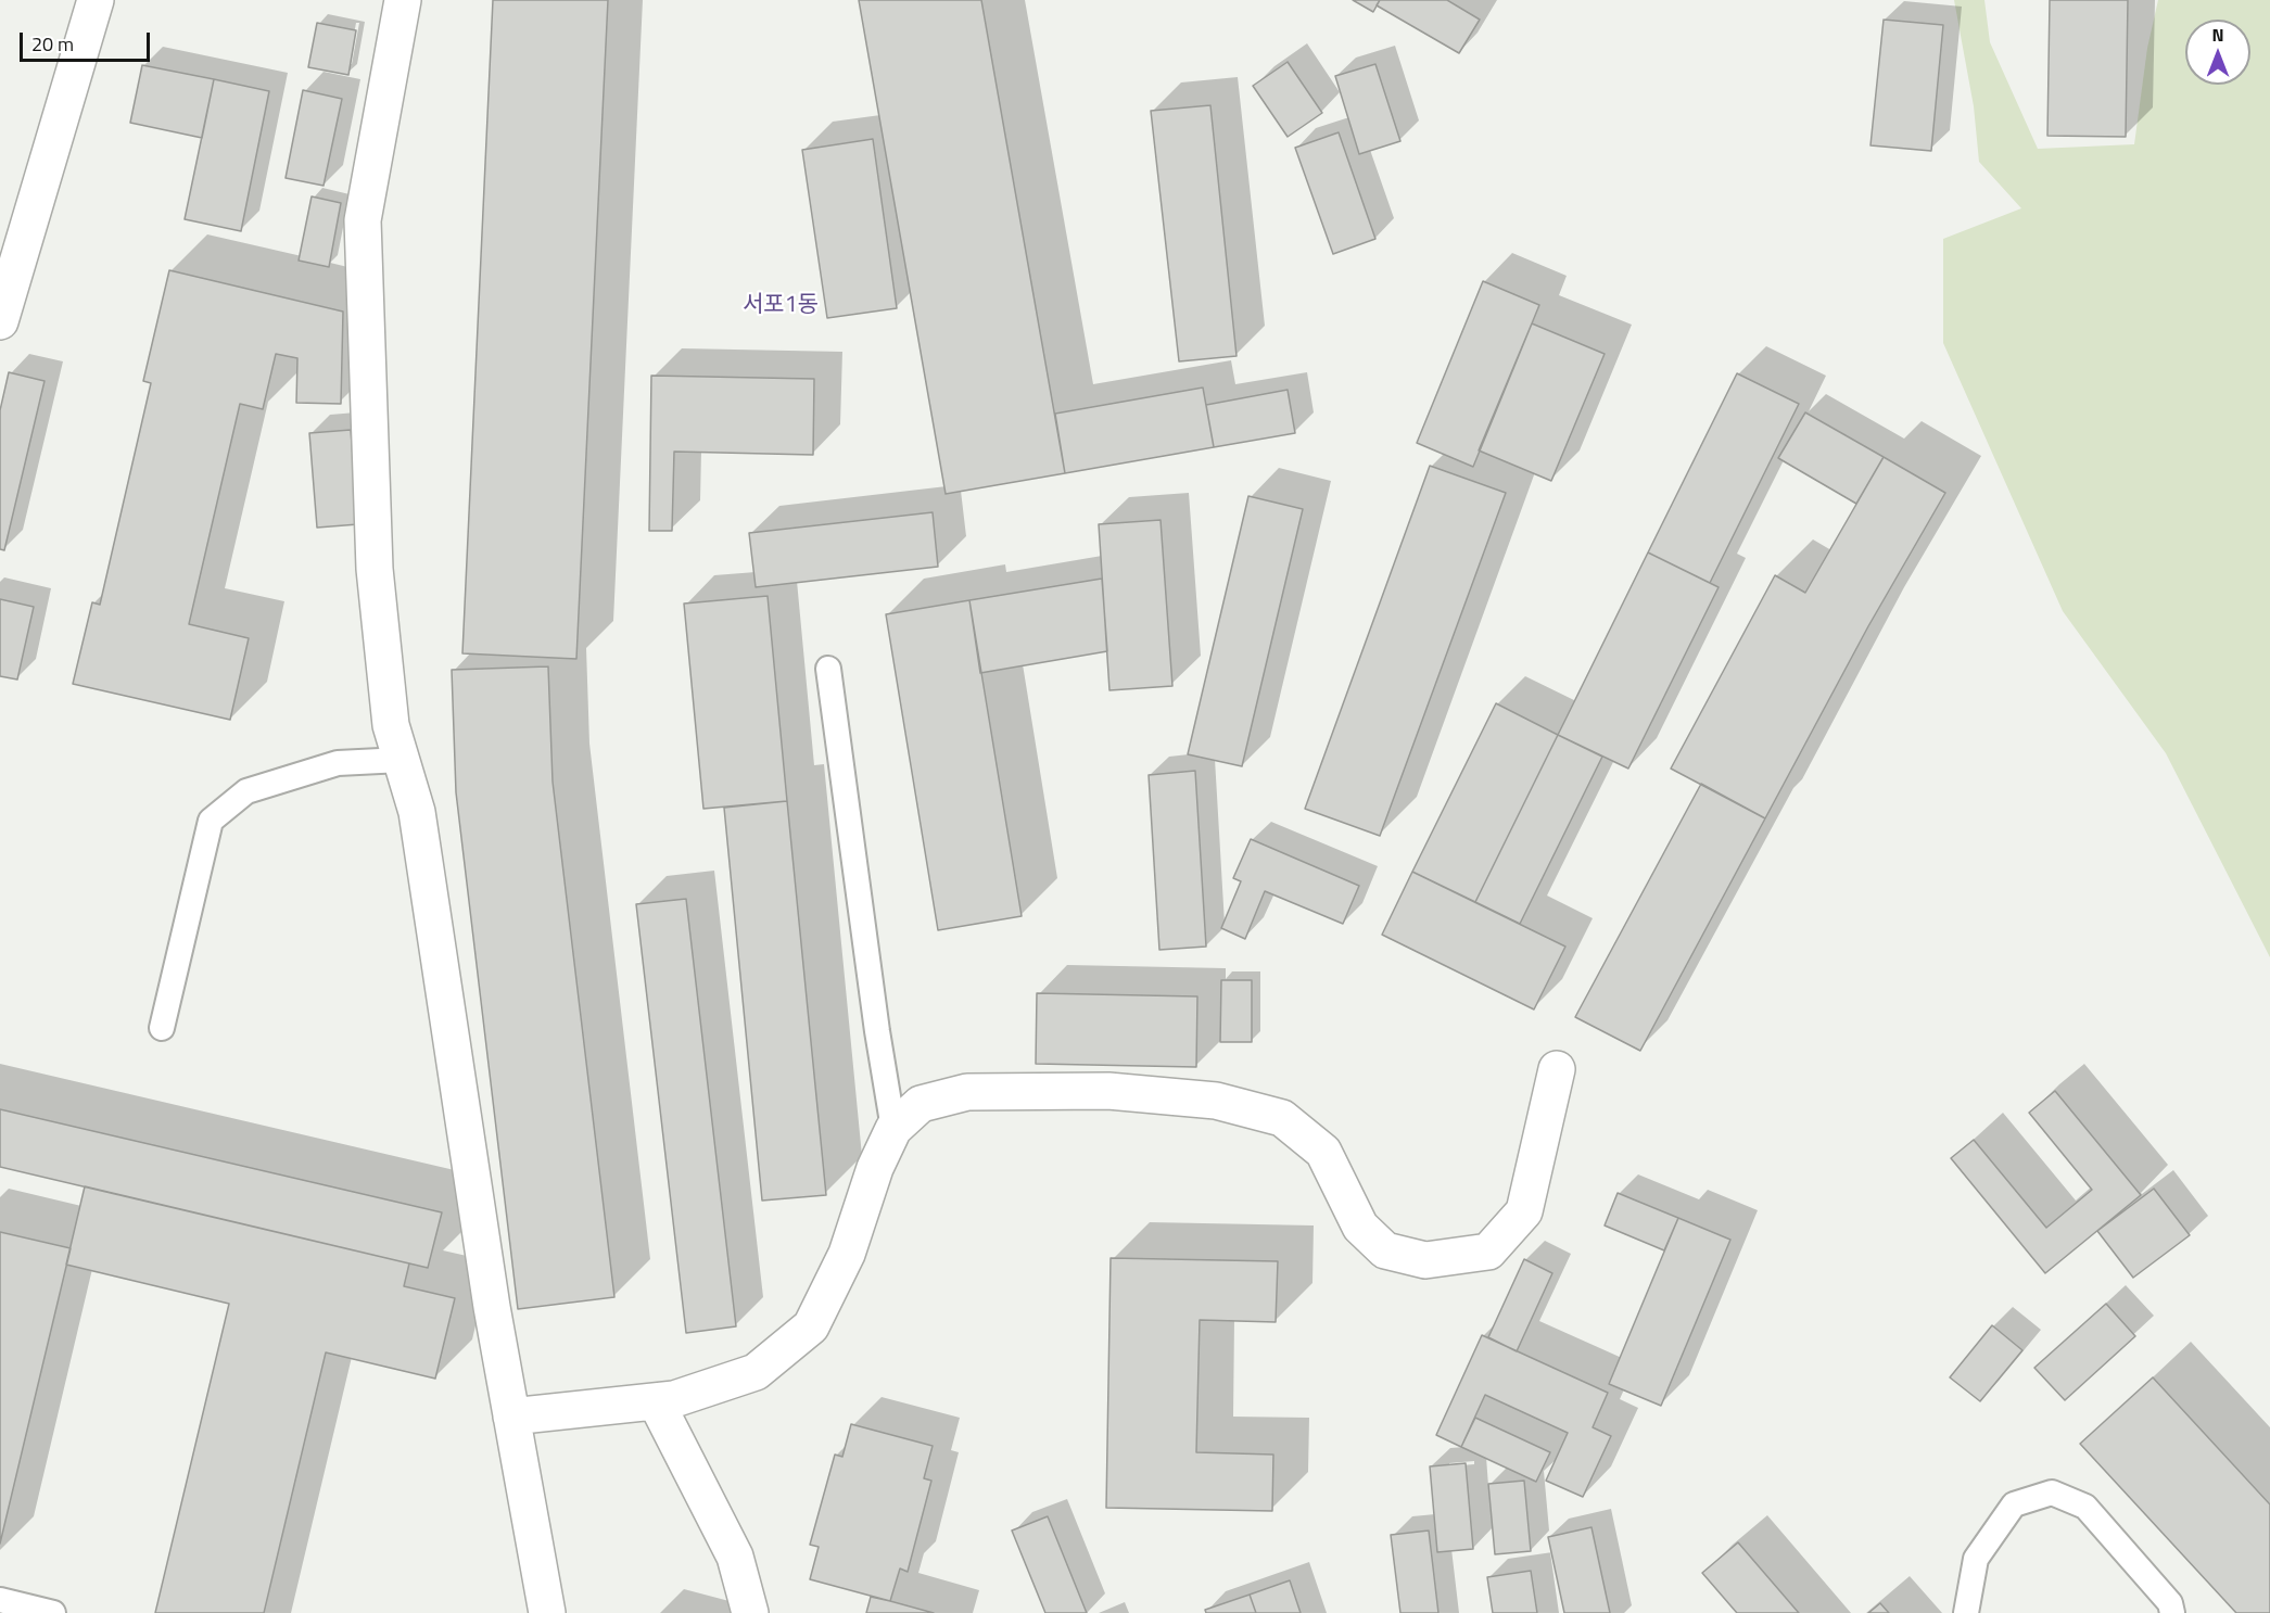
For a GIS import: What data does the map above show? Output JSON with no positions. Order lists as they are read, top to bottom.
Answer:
{
  "districts": ["서포1동"],
  "scale_bar": "20 m",
  "north": "top"
}
